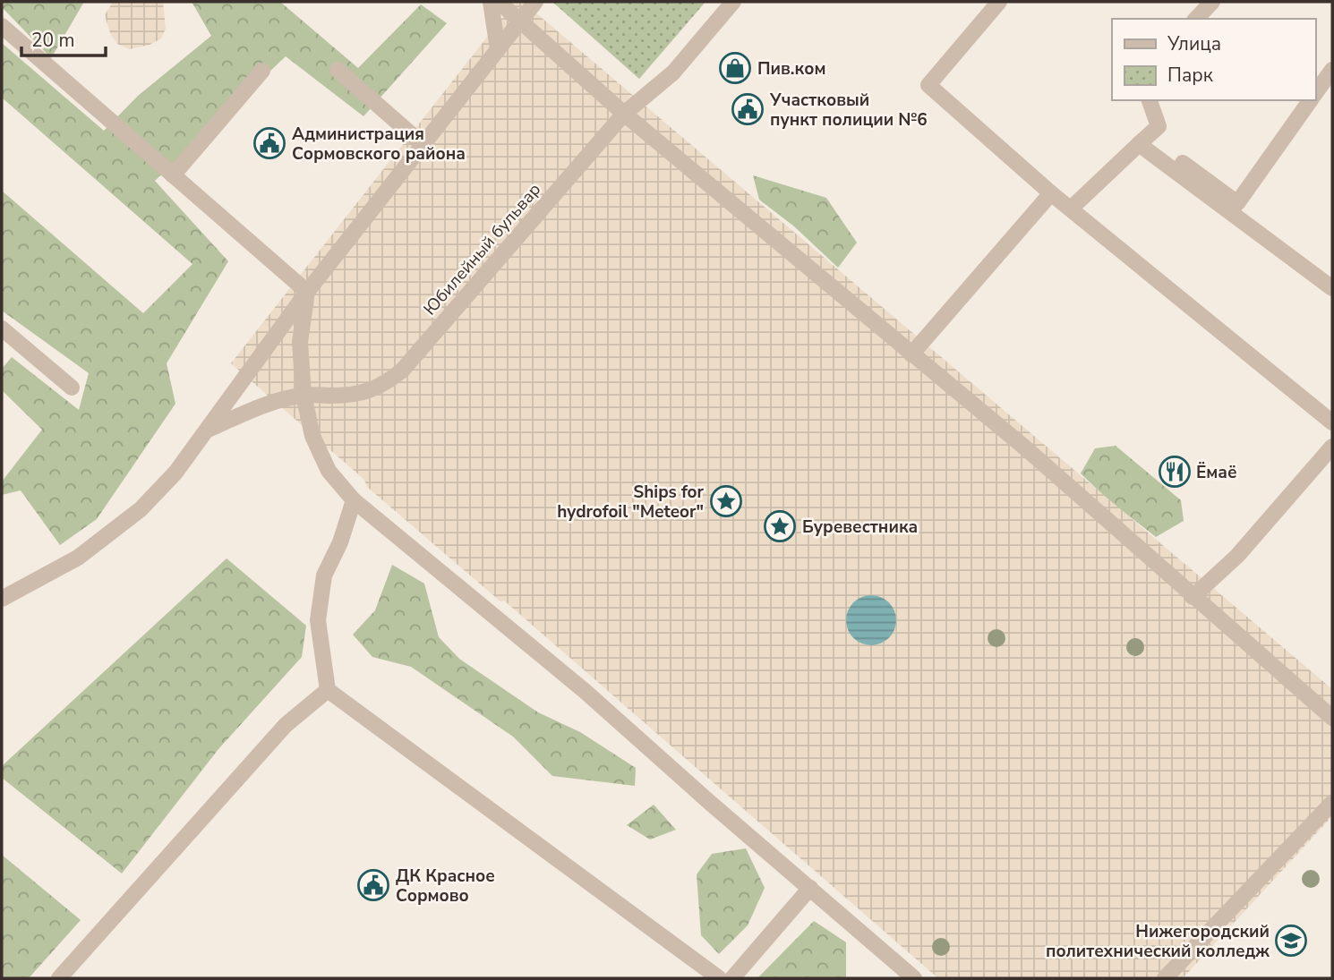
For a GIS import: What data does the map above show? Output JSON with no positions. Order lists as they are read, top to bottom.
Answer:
{
  "streets": {
    "street": ["Юбилейный бульвар"]
  },
  "places": {
    "shop": ["Пив.ком"],
    "public building": ["Участковый пункт полиции №6", "Администрация Сормовского района", "ДК Красное Сормово"],
    "restaurant": ["Ёмаё"],
    "place": ["Ships for hydrofoil \"Meteor\"", "Буревестника"],
    "school or university": ["Нижегородский политехнический колледж"]
  },
  "legend": ["Улица", "Парк"],
  "scale_bar": "20 m"
}
